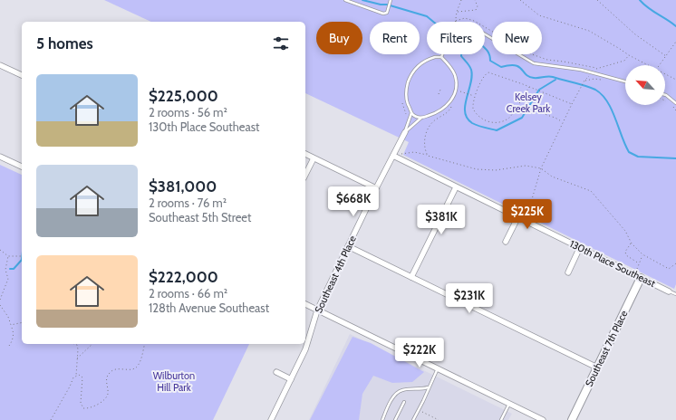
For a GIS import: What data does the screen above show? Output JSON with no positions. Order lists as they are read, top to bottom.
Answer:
{
  "streets": {
    "street": ["130th Place Southeast", "Southeast 4th Place", "Southeast 7th Place"]
  },
  "crossings": [
    ["130th Place Southeast", "Southeast 4th Place"],
    ["130th Place Southeast", "Southeast 7th Place"]
  ],
  "parks": ["Kelsey Creek Park", "Wilburton Hill Park"],
  "north": "top left",
  "page": {
    "chip": [
      "Buy",
      "Rent",
      "Filters",
      "New"
    ],
    "heading": "5 homes",
    "list": [
      {
        "name": "$225,000",
        "note": "2 rooms · 56 m² · 130th Place Southeast"
      },
      {
        "name": "$381,000",
        "note": "2 rooms · 76 m² · Southeast 5th Street"
      },
      {
        "name": "$222,000",
        "note": "2 rooms · 66 m² · 128th Avenue Southeast"
      }
    ],
    "price": [
      "$668K",
      "$225K",
      "$381K",
      "$231K",
      "$222K"
    ]
  }
}
